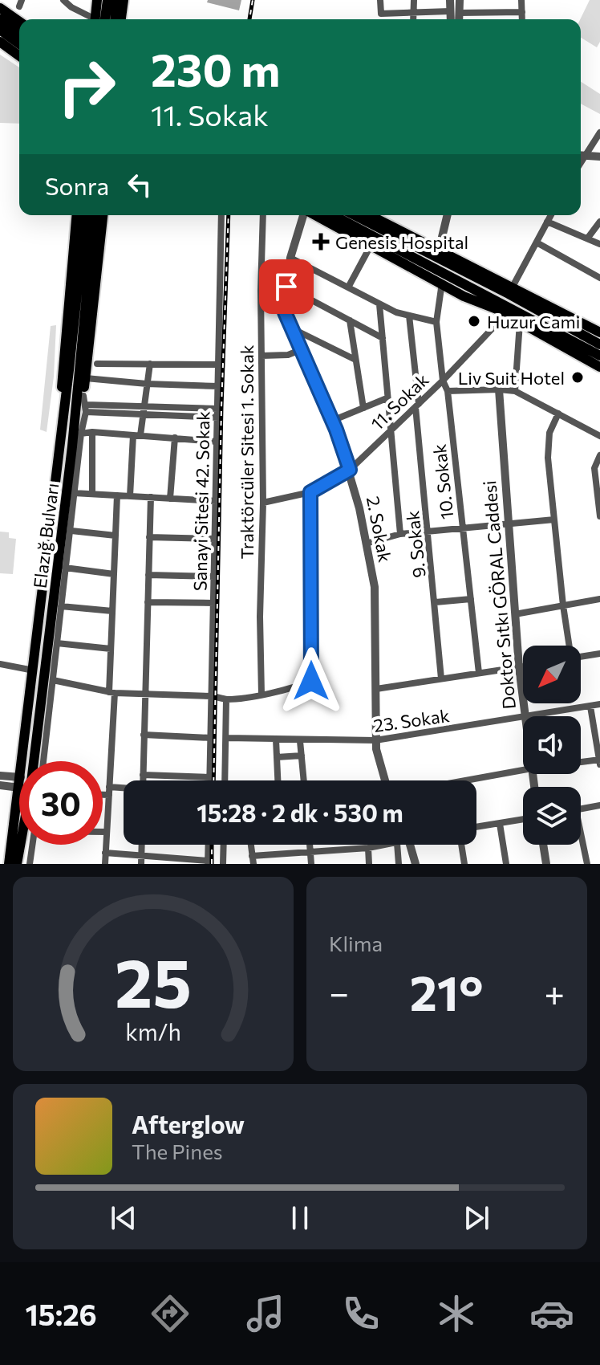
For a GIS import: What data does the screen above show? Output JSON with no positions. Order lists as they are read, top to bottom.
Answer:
{
  "streets": {
    "highway": ["Elazığ Bulvarı"],
    "street": [
      "11. Sokak",
      "Traktörcüler Sitesi 1. Sokak",
      "10. Sokak",
      "Sanayi Sitesi 42. Sokak",
      "2. Sokak",
      "9. Sokak",
      "Doktor Sıtkı GÖRAL Caddesi",
      "23. Sokak"
    ]
  },
  "crossings": [
    ["11. Sokak", "Traktörcüler Sitesi 1. Sokak"],
    ["11. Sokak", "10. Sokak"],
    ["11. Sokak", "2. Sokak"],
    ["11. Sokak", "9. Sokak"],
    ["2. Sokak", "23. Sokak"]
  ],
  "places": {
    "health": ["Genesis Hospital"],
    "other": ["Huzur Cami", "Liv Suit Hotel"]
  },
  "north": "bottom left",
  "page": {
    "turn": ["230 m", "11. Sokak"],
    "then": "Sonra",
    "limit": "30",
    "trip": "15:28 · 2 dk · 530 m",
    "tile": "Klima",
    "heat": ["−", "21°", "+"],
    "song": ["Afterglow", "The Pines"],
    "tabs": "15:26",
    "gauge": ["25", "km/h"]
  }
}
